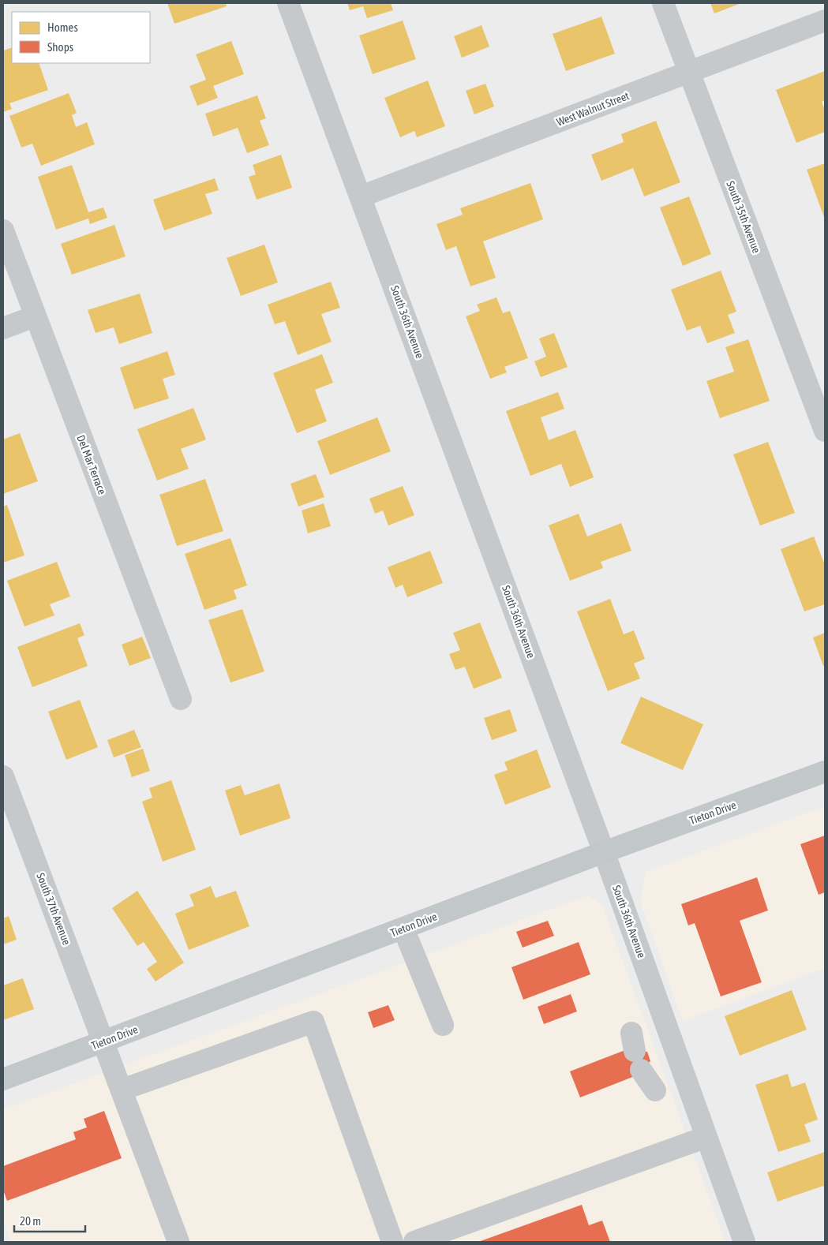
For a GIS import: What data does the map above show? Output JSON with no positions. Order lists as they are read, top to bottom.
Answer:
{
  "streets": {
    "main road": ["Tieton Drive"],
    "street": [
      "West Walnut Street",
      "South 35th Avenue",
      "South 36th Avenue",
      "Del Mar Terrace",
      "South 37th Avenue"
    ]
  },
  "crossings": [
    ["West Walnut Street", "South 35th Avenue"],
    ["West Walnut Street", "South 36th Avenue"],
    ["South 36th Avenue", "Tieton Drive"],
    ["Tieton Drive", "South 37th Avenue"]
  ],
  "legend": ["Homes", "Shops"],
  "scale_bar": "20 m"
}
